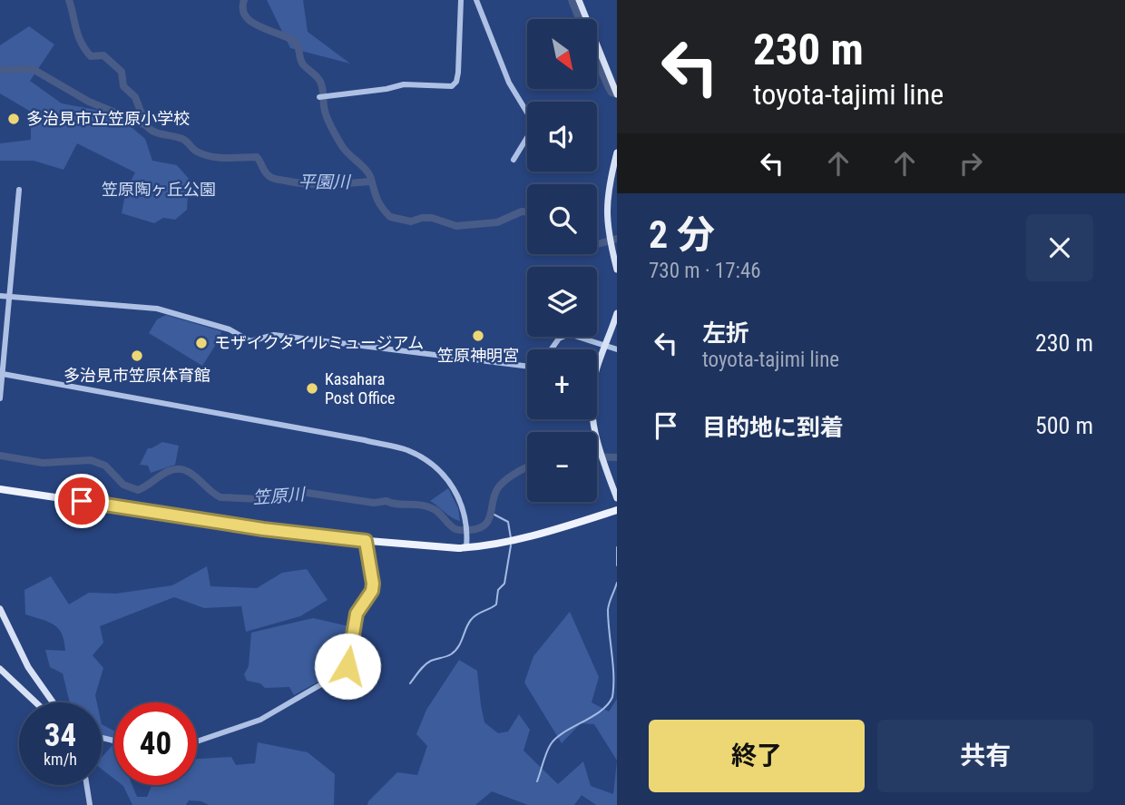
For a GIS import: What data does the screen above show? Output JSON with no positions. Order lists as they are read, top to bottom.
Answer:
{
  "water": ["平園川", "笠原川"],
  "parks": ["笠原陶ヶ丘公園"],
  "places": [
    "多治見市立笠原小学校",
    "笠原神明宮",
    "モザイクタイルミュージアム",
    "多治見市笠原体育館",
    "Kasahara Post Office"
  ],
  "north": "bottom right",
  "page": {
    "turn": ["230 m", "toyota-tajimi line"],
    "map_buttons": ["+", "−"],
    "heading": ["2 分", "730 m · 17:46"],
    "list": [
      {
        "name": "左折",
        "note": "toyota-tajimi line",
        "value": "230 m"
      },
      {
        "name": "目的地に到着",
        "value": "500 m"
      }
    ],
    "speed": "34 km/h",
    "limit": "40",
    "buttons": ["終了", "共有"]
  }
}
